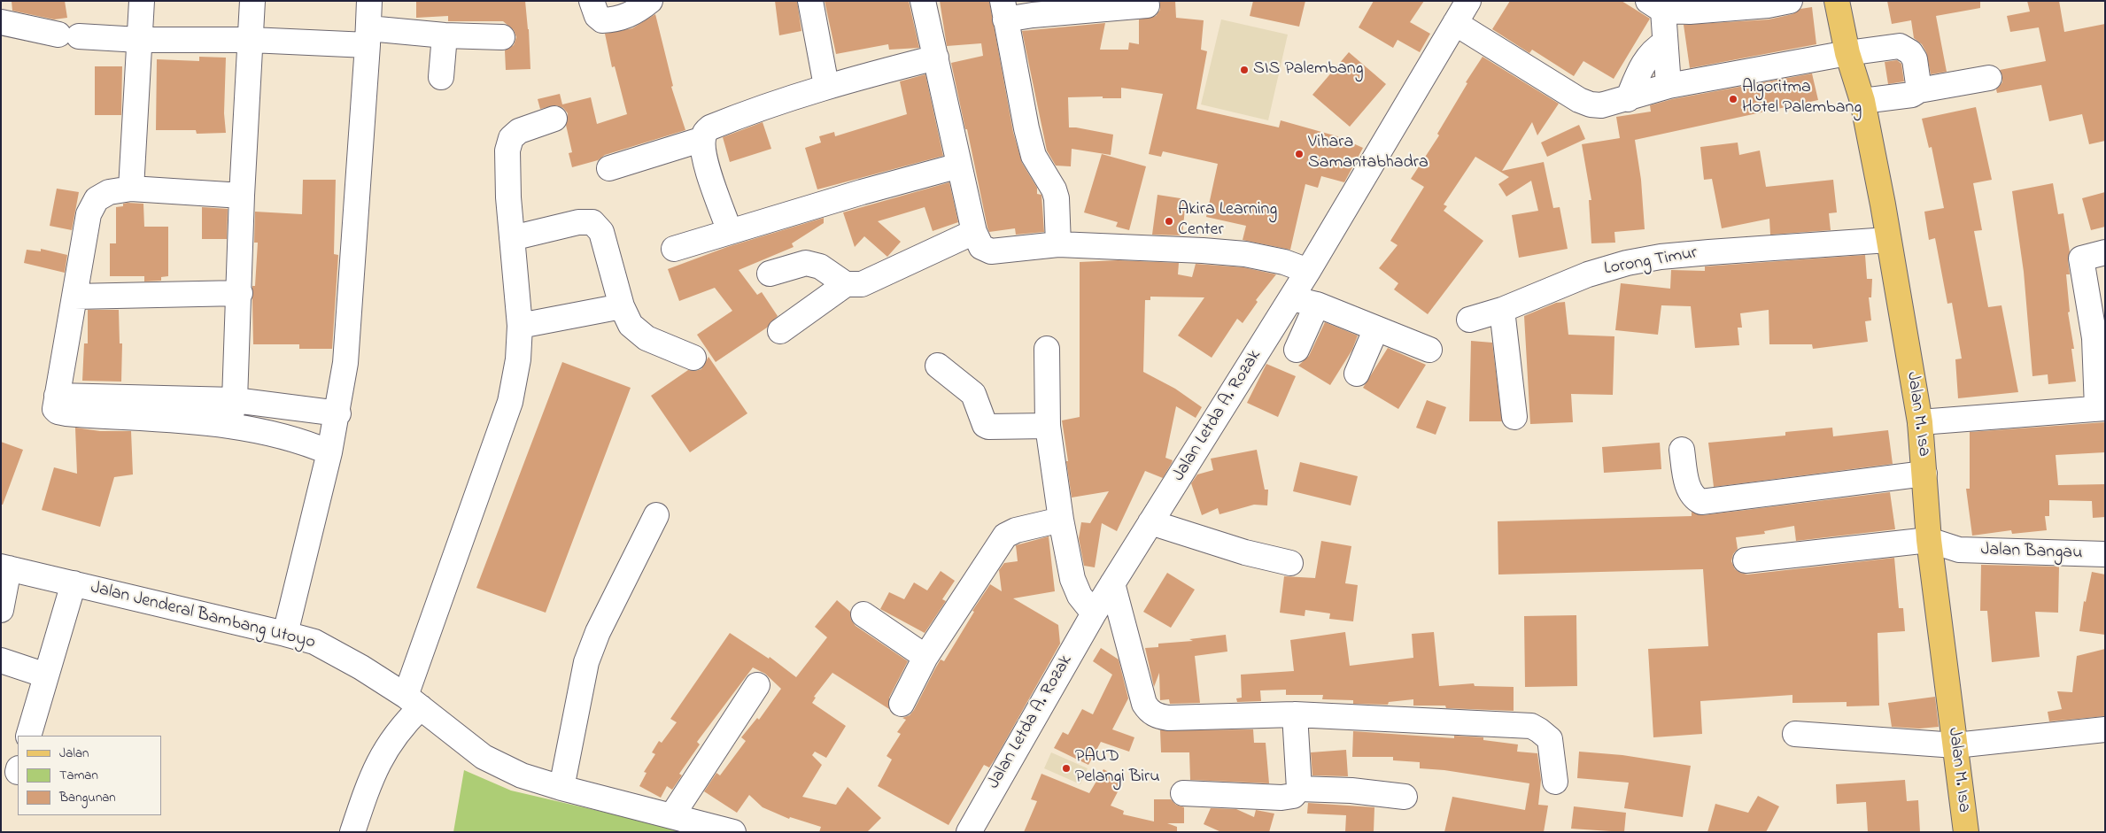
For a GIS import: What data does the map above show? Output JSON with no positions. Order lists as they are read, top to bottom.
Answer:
{
  "streets": {
    "main road": ["Jalan M. Isa"],
    "street": [
      "Lorong Timur",
      "Jalan Letda A. Rozak",
      "Jalan Bangau",
      "Jalan Jenderal Bambang Utoyo"
    ]
  },
  "crossings": [
    ["Lorong Timur", "Jalan M. Isa"],
    ["Jalan M. Isa", "Jalan Bangau"]
  ],
  "places": [
    "SIS Palembang",
    "Algoritma Hotel Palembang",
    "Vihara Samantabhadra",
    "Akira Learning Center",
    "PAUD Pelangi Biru"
  ],
  "legend": ["Jalan", "Taman", "Bangunan"]
}
